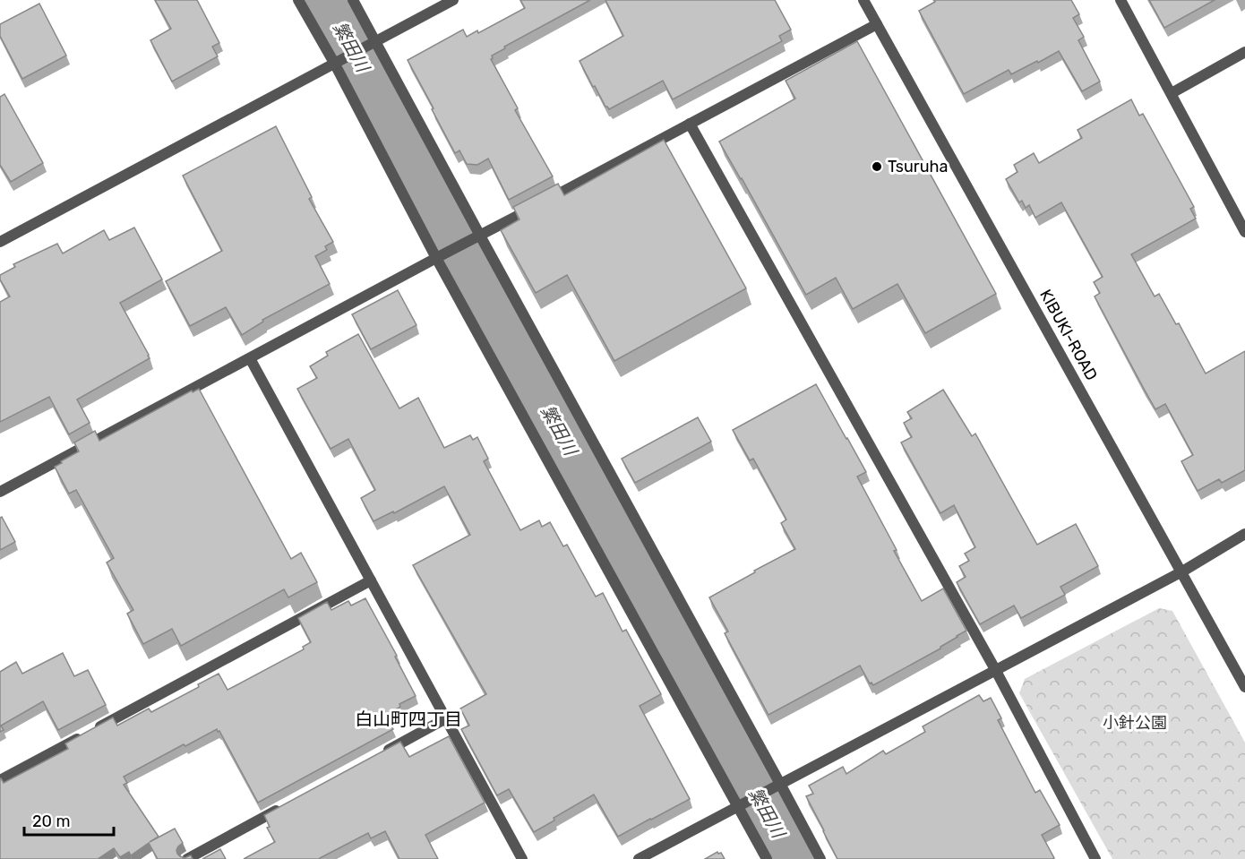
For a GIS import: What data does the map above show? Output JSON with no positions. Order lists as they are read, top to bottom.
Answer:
{
  "streets": {
    "street": ["KIBUKI-ROAD"]
  },
  "districts": ["白山町四丁目"],
  "water": ["繁田川"],
  "parks": ["小針公園"],
  "places": ["Tsuruha"],
  "scale_bar": "20 m"
}
